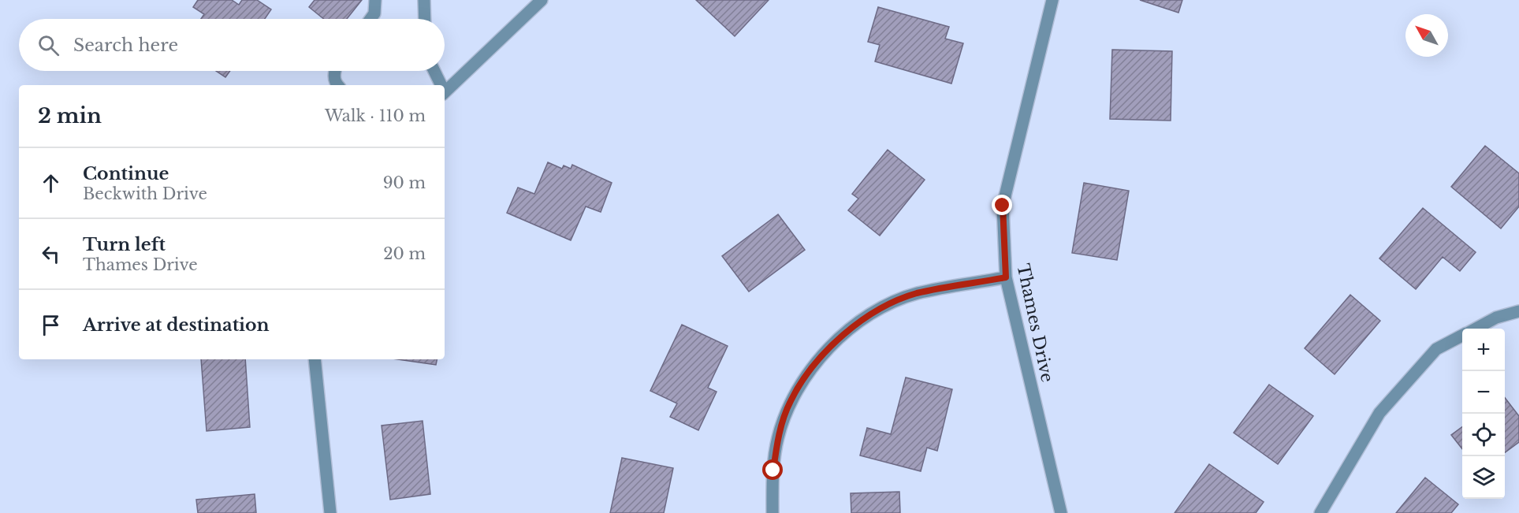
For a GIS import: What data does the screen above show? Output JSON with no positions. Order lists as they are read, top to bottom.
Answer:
{
  "streets": {
    "street": ["Thames Drive"]
  },
  "north": "top left",
  "page": {
    "search": "Search here",
    "heading": ["2 min", "Walk · 110 m"],
    "list": [
      ["Continue", "Beckwith Drive", "90 m"],
      ["Turn left", "Thames Drive", "20 m"],
      "Arrive at destination"
    ],
    "map_buttons": ["+", "−"]
  }
}
